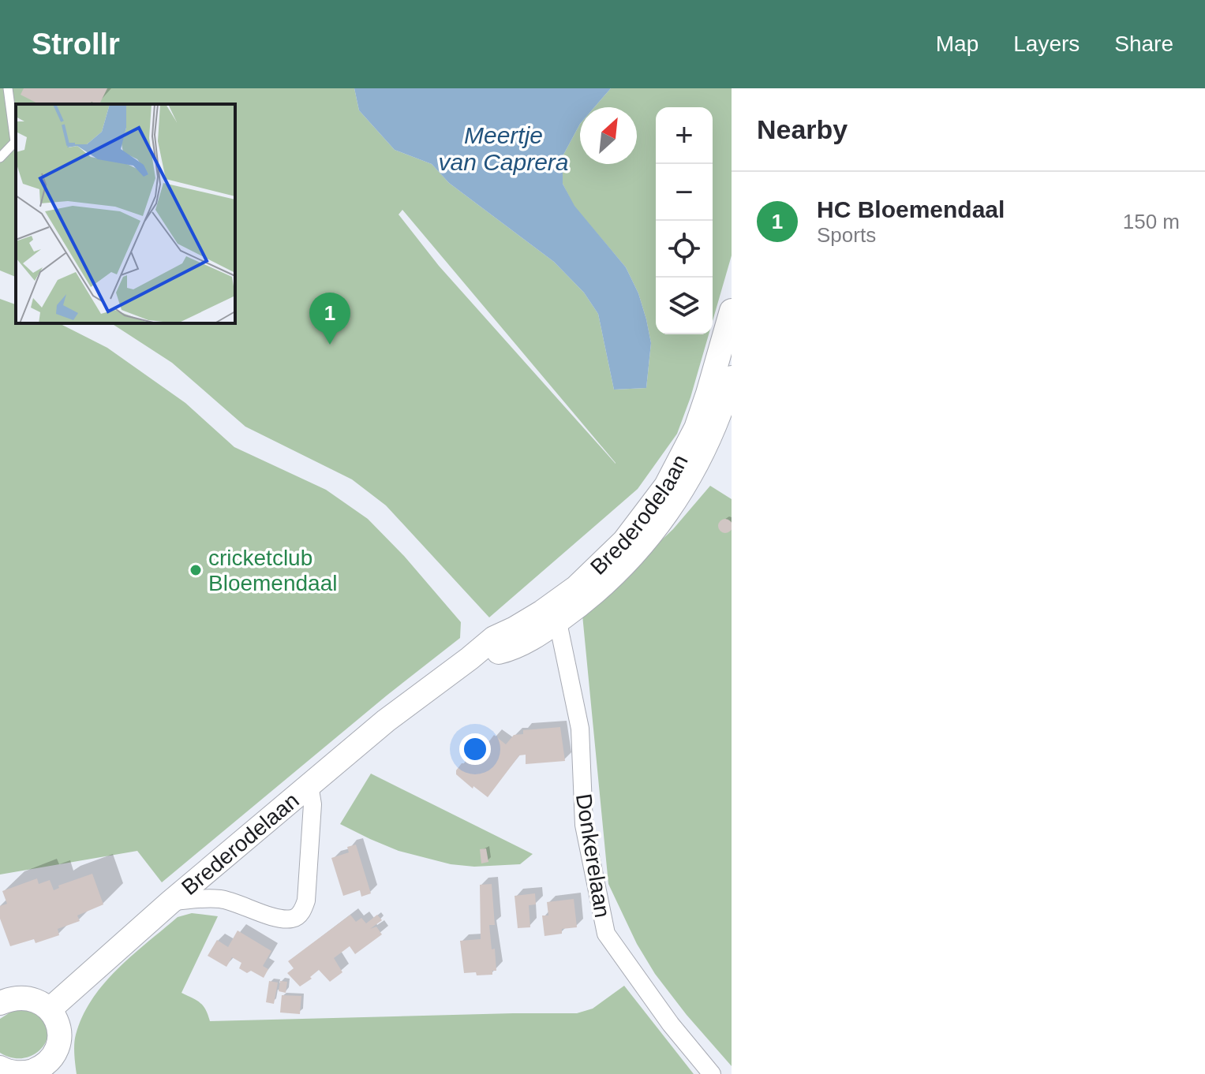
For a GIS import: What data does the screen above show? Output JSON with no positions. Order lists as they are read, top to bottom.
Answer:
{
  "streets": {
    "street": ["Brederodelaan", "Donkerelaan"]
  },
  "crossings": [
    ["Brederodelaan", "Donkerelaan"]
  ],
  "water": ["Meertje van Caprera"],
  "places": ["cricketclub Bloemendaal"],
  "north": "top right",
  "page": {
    "header": "Strollr",
    "nav": ["Map", "Layers", "Share"],
    "heading": "Nearby",
    "map_buttons": ["+", "−"],
    "list": [
      {
        "mark": "1",
        "name": "HC Bloemendaal",
        "note": "Sports",
        "value": "150 m"
      }
    ],
    "pins": "1"
  }
}
